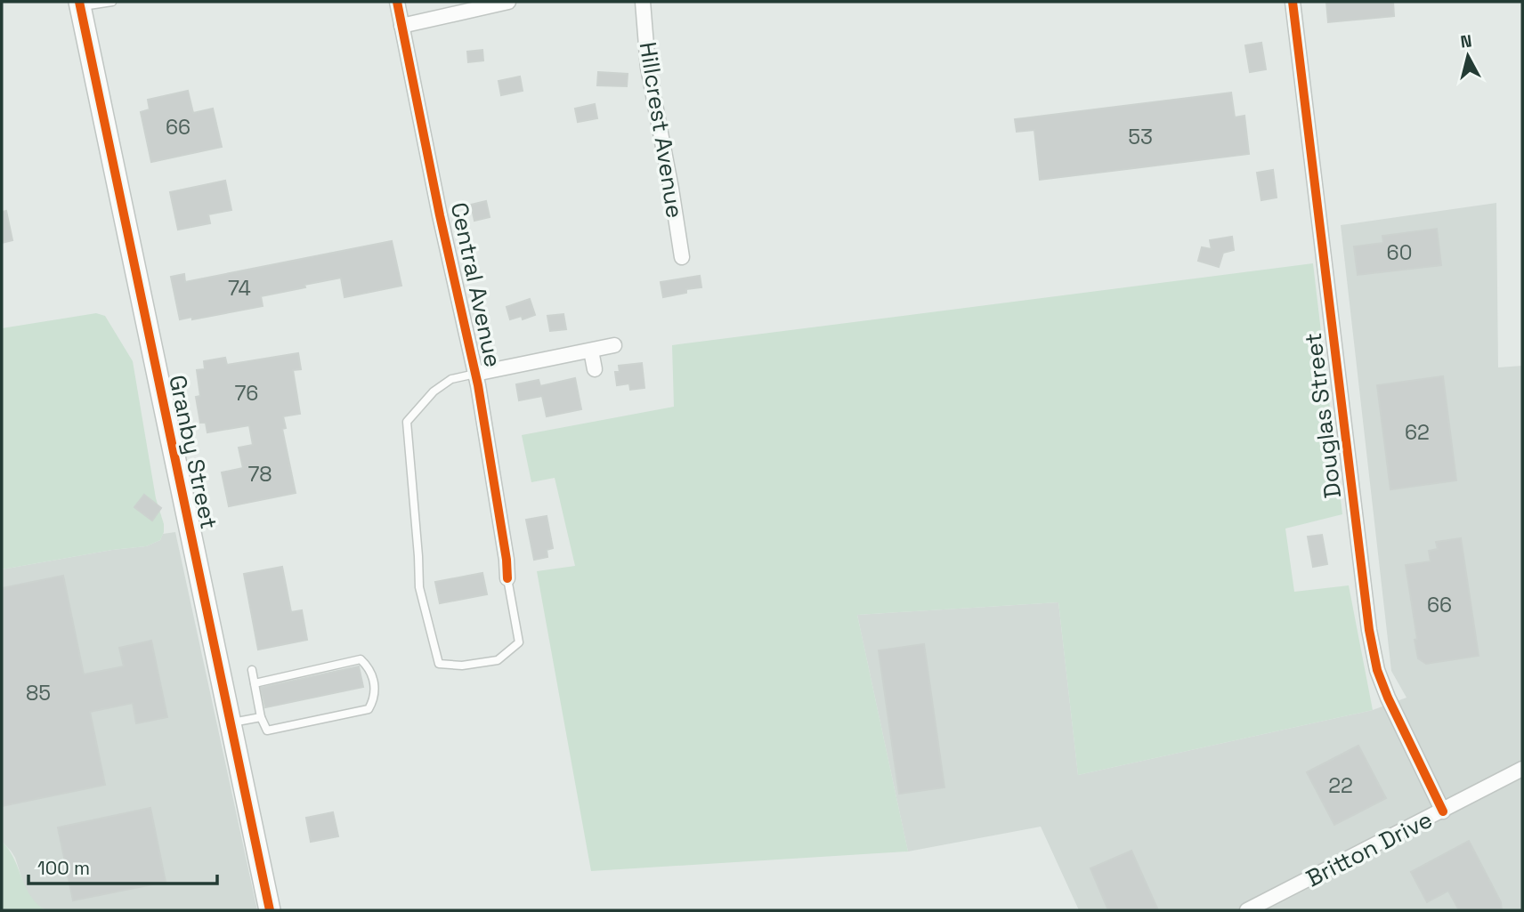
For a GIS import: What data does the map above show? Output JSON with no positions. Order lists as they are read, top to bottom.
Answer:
{
  "streets": {
    "main road": ["Granby Street"],
    "street": [
      "Hillcrest Avenue",
      "Central Avenue",
      "Douglas Street",
      "Britton Drive"
    ]
  },
  "crossings": [
    ["Douglas Street", "Britton Drive"]
  ],
  "house_numbers": [
    "66",
    "53",
    "60",
    "74",
    "76",
    "62",
    "78",
    "66",
    "85",
    "22"
  ],
  "scale_bar": "100 m",
  "north": "top"
}
